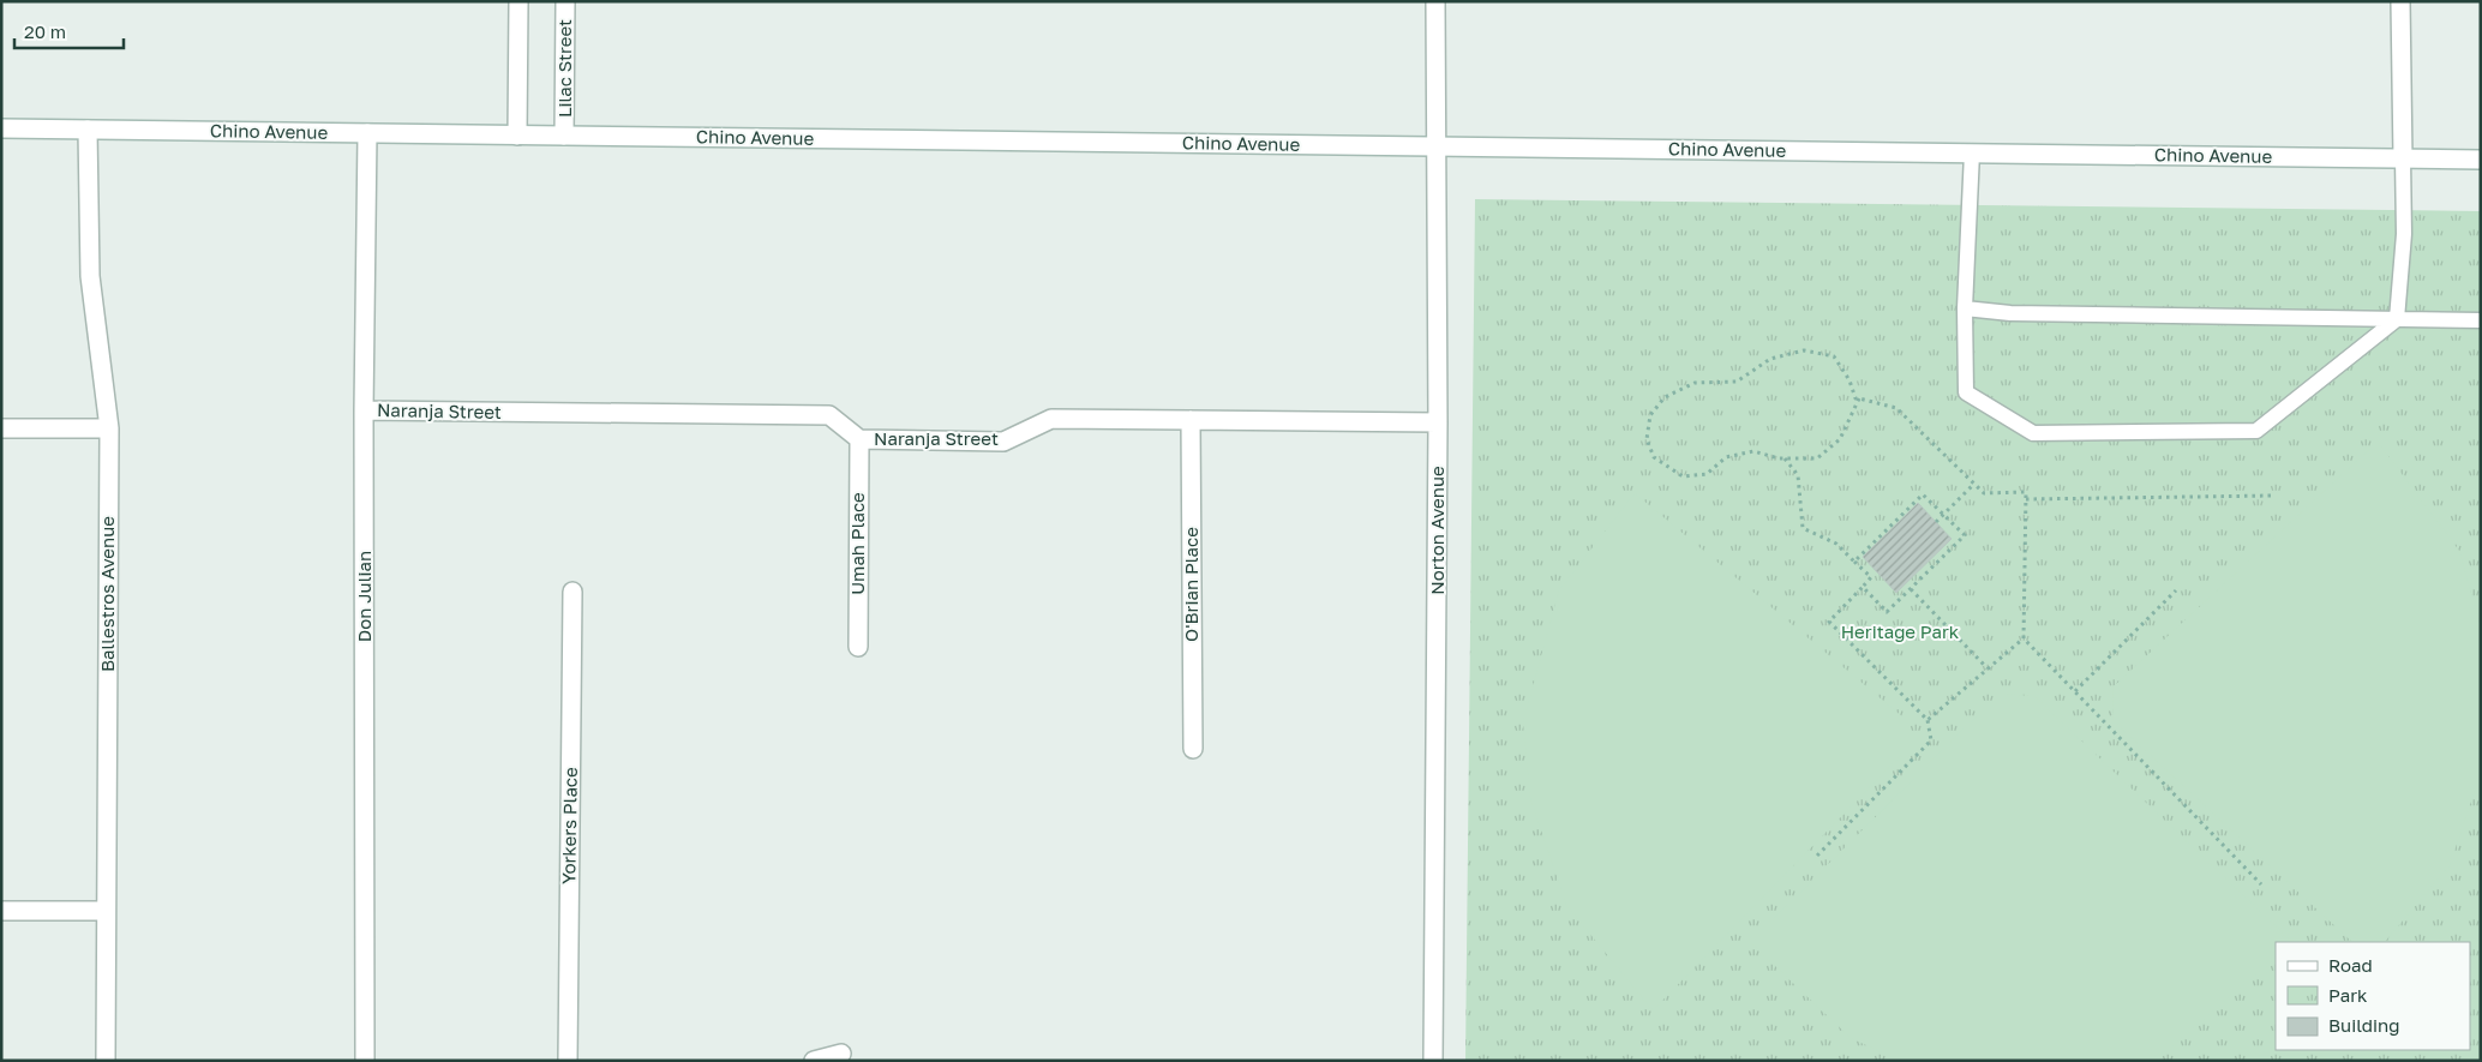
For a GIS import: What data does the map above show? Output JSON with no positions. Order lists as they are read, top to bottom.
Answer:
{
  "streets": {
    "street": [
      "Lilac Street",
      "Chino Avenue",
      "Naranja Street",
      "Norton Avenue",
      "Umah Place",
      "O'Brian Place",
      "Ballestros Avenue",
      "Don Julian",
      "Yorkers Place"
    ]
  },
  "crossings": [
    ["Lilac Street", "Chino Avenue"],
    ["Chino Avenue", "Norton Avenue"],
    ["Chino Avenue", "Ballestros Avenue"],
    ["Chino Avenue", "Don Julian"],
    ["Naranja Street", "Norton Avenue"],
    ["Naranja Street", "Umah Place"],
    ["Naranja Street", "O'Brian Place"],
    ["Naranja Street", "Don Julian"]
  ],
  "parks": ["Heritage Park"],
  "legend": ["Road", "Park", "Building"],
  "scale_bar": "20 m"
}
